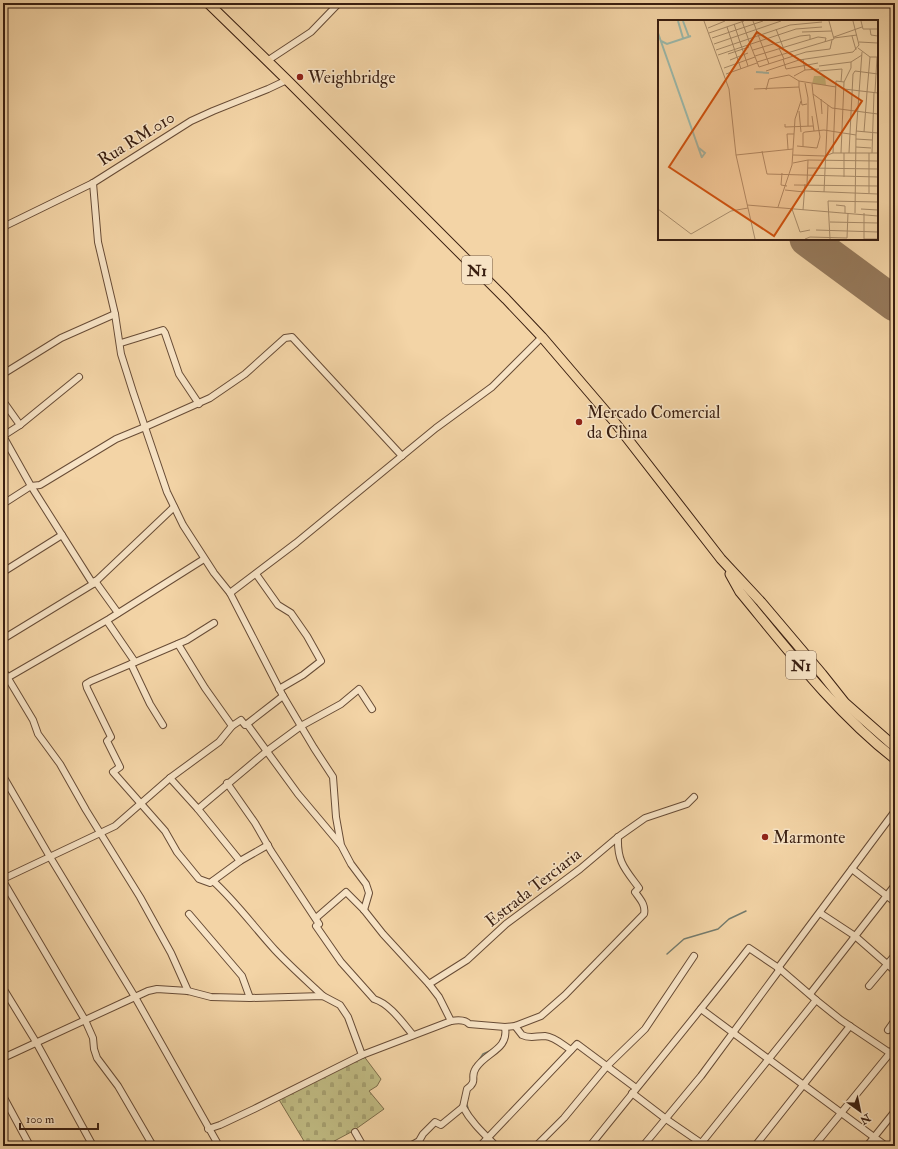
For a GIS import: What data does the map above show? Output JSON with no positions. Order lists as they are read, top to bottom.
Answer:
{
  "streets": {
    "highway": ["N1"],
    "street": ["Rua RM.010", "Estrada Terciaria"]
  },
  "crossings": [
    ["Rua RM.010", "N1"]
  ],
  "places": ["Weighbridge", "Mercado Comercial da China", "Marmonte"],
  "scale_bar": "100 m",
  "north": "bottom right"
}
